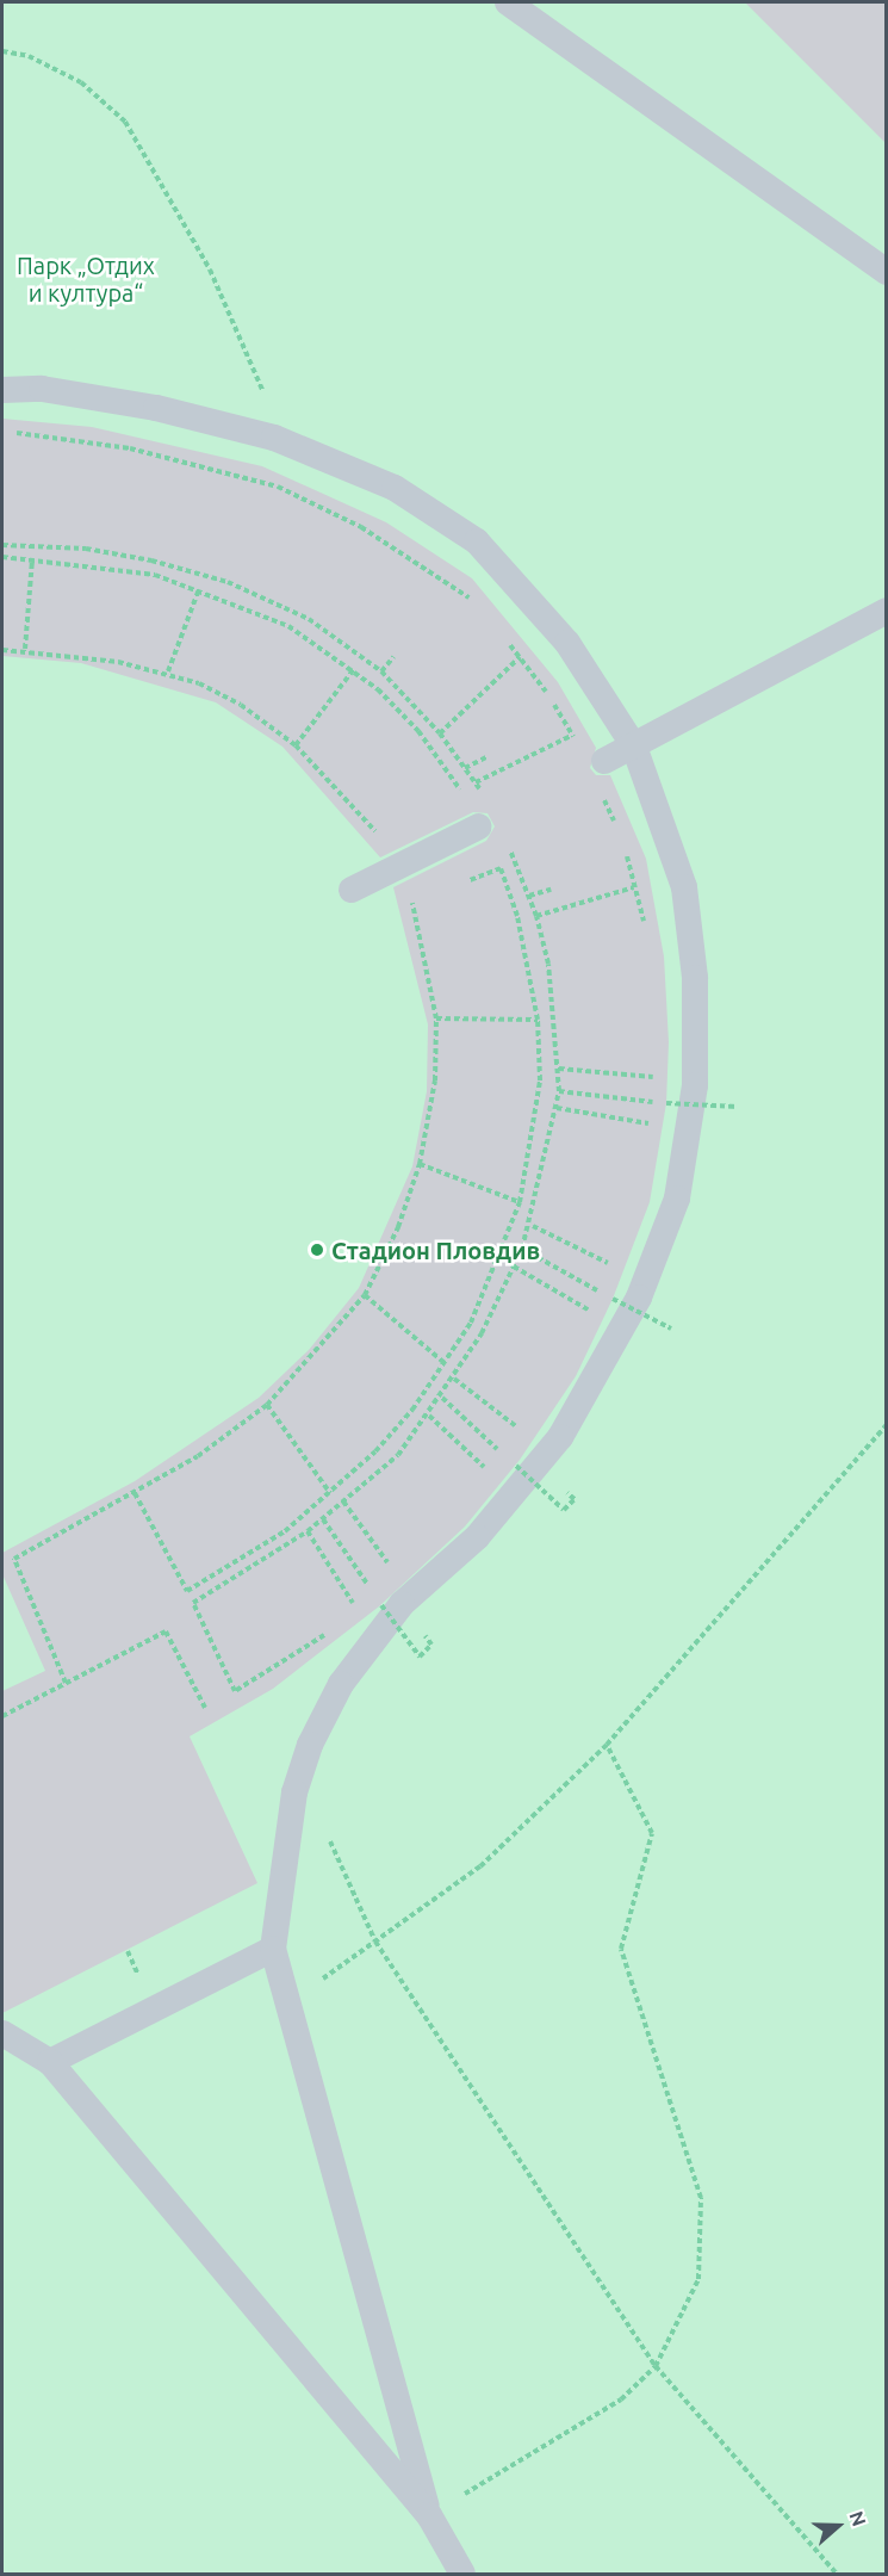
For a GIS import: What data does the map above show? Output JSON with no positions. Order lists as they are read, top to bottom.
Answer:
{
  "parks": ["Парк „Отдих и култура“"],
  "places": ["Стадион Пловдив"],
  "north": "right"
}
